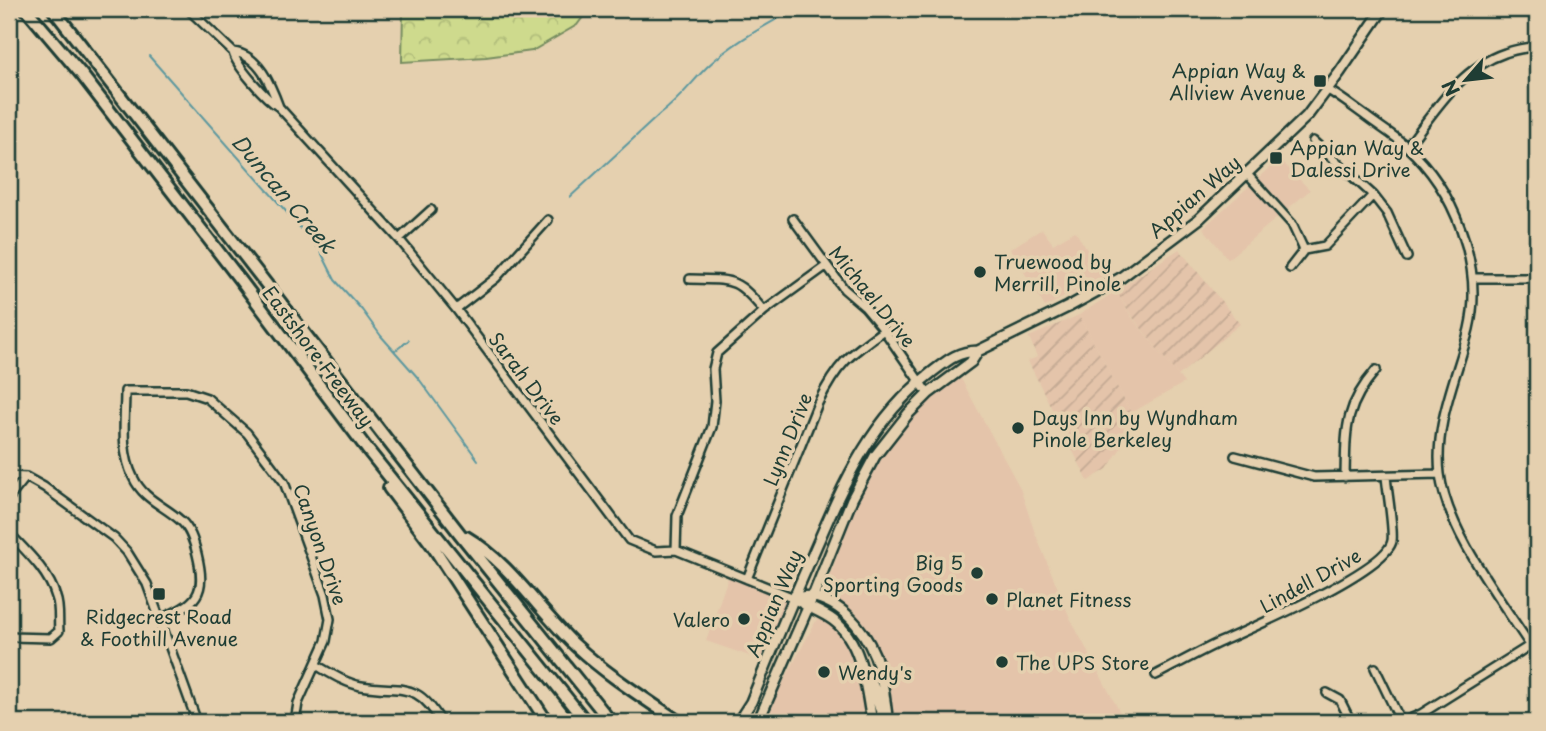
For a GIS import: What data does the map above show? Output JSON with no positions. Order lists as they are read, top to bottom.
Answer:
{
  "streets": {
    "highway": ["Eastshore Freeway"],
    "main road": ["Appian Way"],
    "street": [
      "Michael Drive",
      "Sarah Drive",
      "Lynn Drive",
      "Canyon Drive",
      "Lindell Drive"
    ]
  },
  "crossings": [
    ["Appian Way", "Michael Drive"],
    ["Appian Way", "Sarah Drive"],
    ["Michael Drive", "Lynn Drive"],
    ["Sarah Drive", "Lynn Drive"]
  ],
  "water": ["Duncan Creek"],
  "places": {
    "transit": ["Appian Way & Allview Avenue", "Appian Way & Dalessi Drive", "Ridgecrest Road & Foothill Avenue"],
    "other": [
      "Truewood by Merrill, Pinole",
      "Days Inn by Wyndham Pinole Berkeley",
      "Big 5 Sporting Goods",
      "Planet Fitness",
      "Valero",
      "The UPS Store",
      "Wendy's"
    ]
  },
  "north": "bottom left"
}
